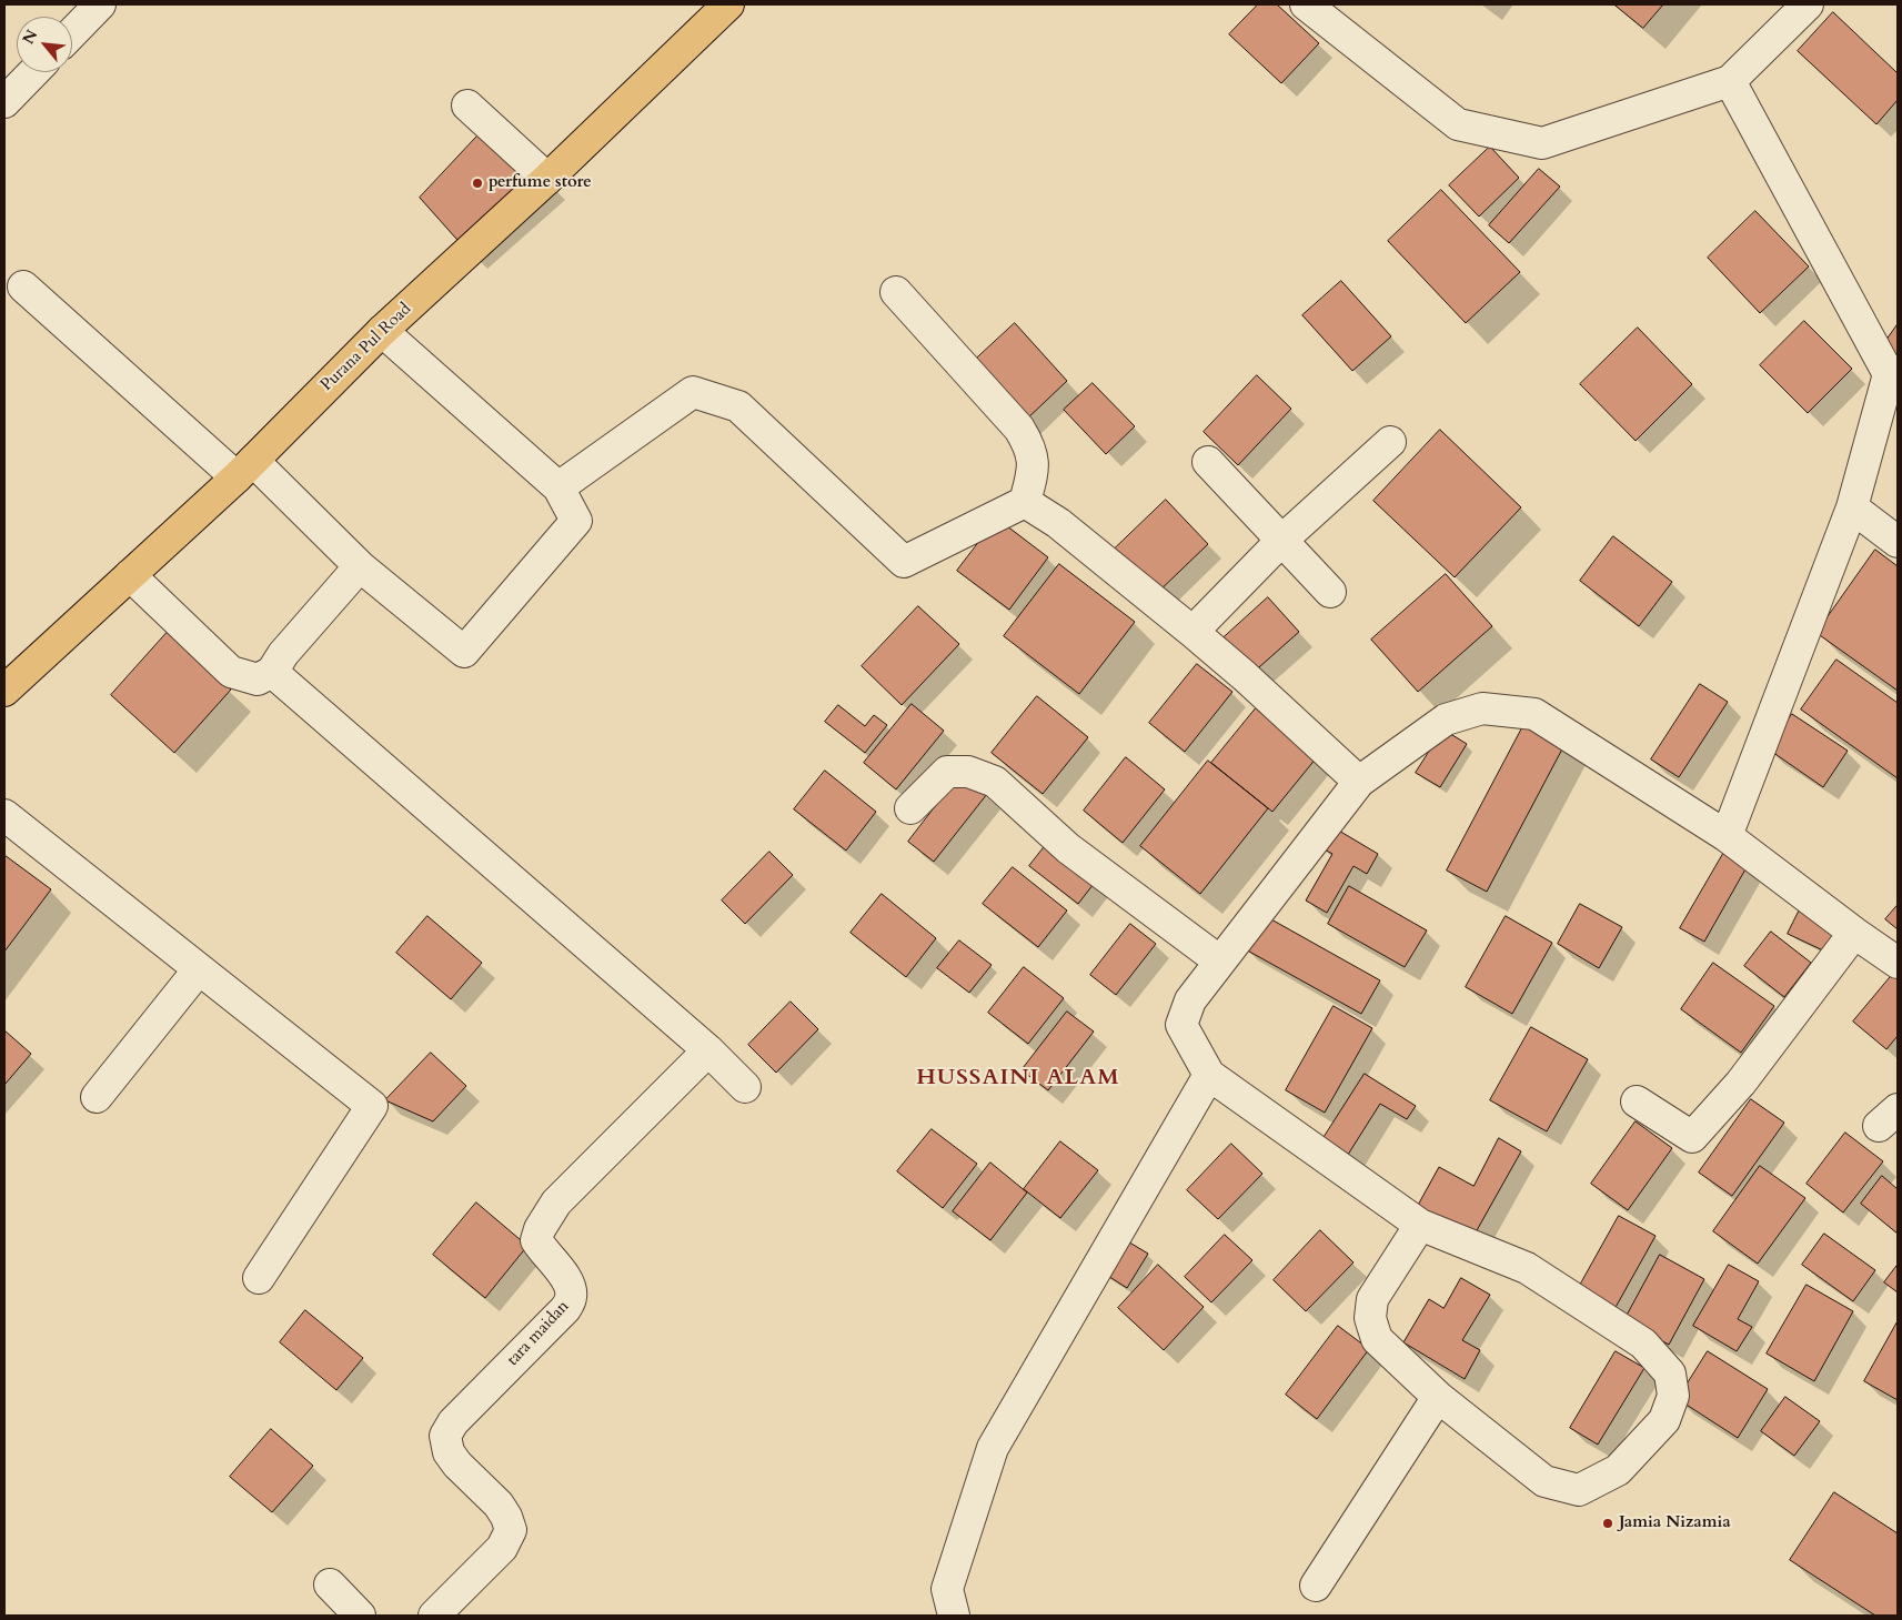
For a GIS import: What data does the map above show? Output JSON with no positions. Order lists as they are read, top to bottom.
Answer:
{
  "streets": {
    "main road": ["Purana Pul Road"],
    "street": ["tara maidan"]
  },
  "districts": ["HUSSAINI ALAM"],
  "places": ["perfume store", "Jamia Nizamia"],
  "north": "top left"
}
